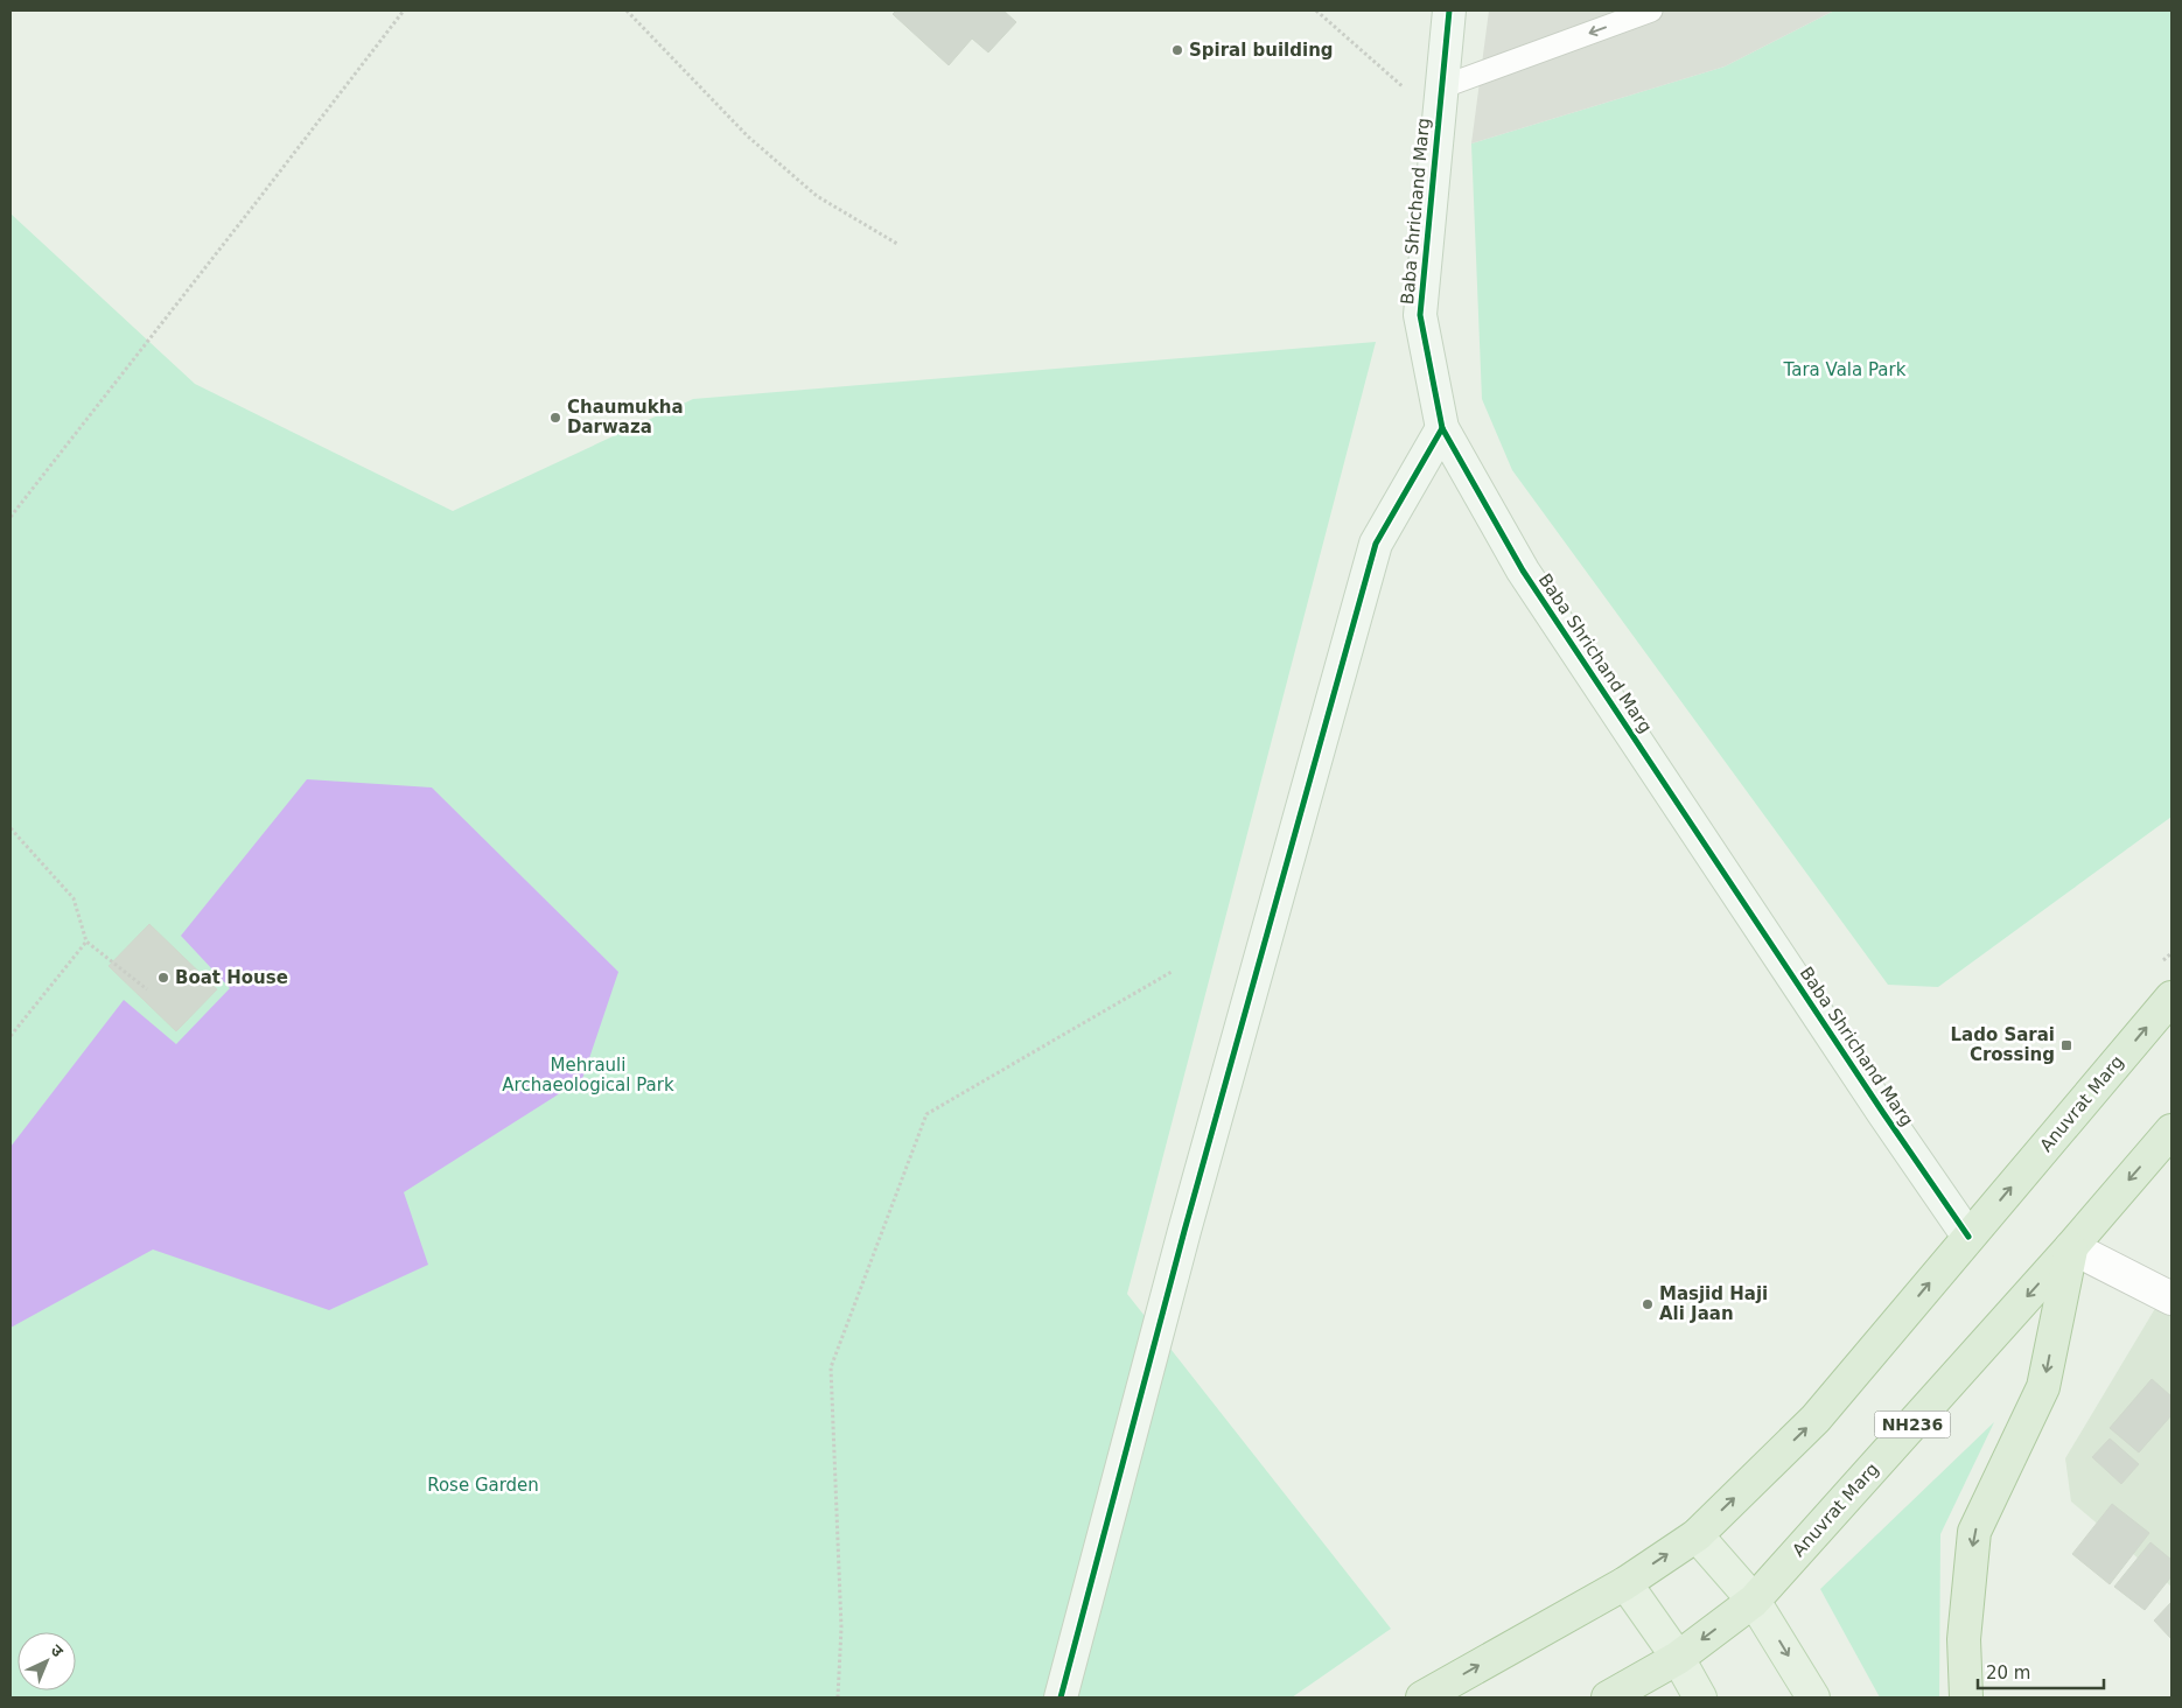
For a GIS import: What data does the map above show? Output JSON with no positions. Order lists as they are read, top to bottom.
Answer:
{
  "streets": {
    "highway": ["Anuvrat Marg", "NH236"],
    "street": ["Baba Shrichand Marg"]
  },
  "crossings": [
    ["Baba Shrichand Marg", "Anuvrat Marg"]
  ],
  "parks": ["Tara Vala Park", "Mehrauli Archaeological Park", "Rose Garden"],
  "places": {
    "other": [
      "Spiral building",
      "Chaumukha Darwaza",
      "Boat House",
      "Masjid Haji Ali Jaan"
    ],
    "transit": ["Lado Sarai Crossing"]
  },
  "scale_bar": "20 m",
  "north": "top right"
}
